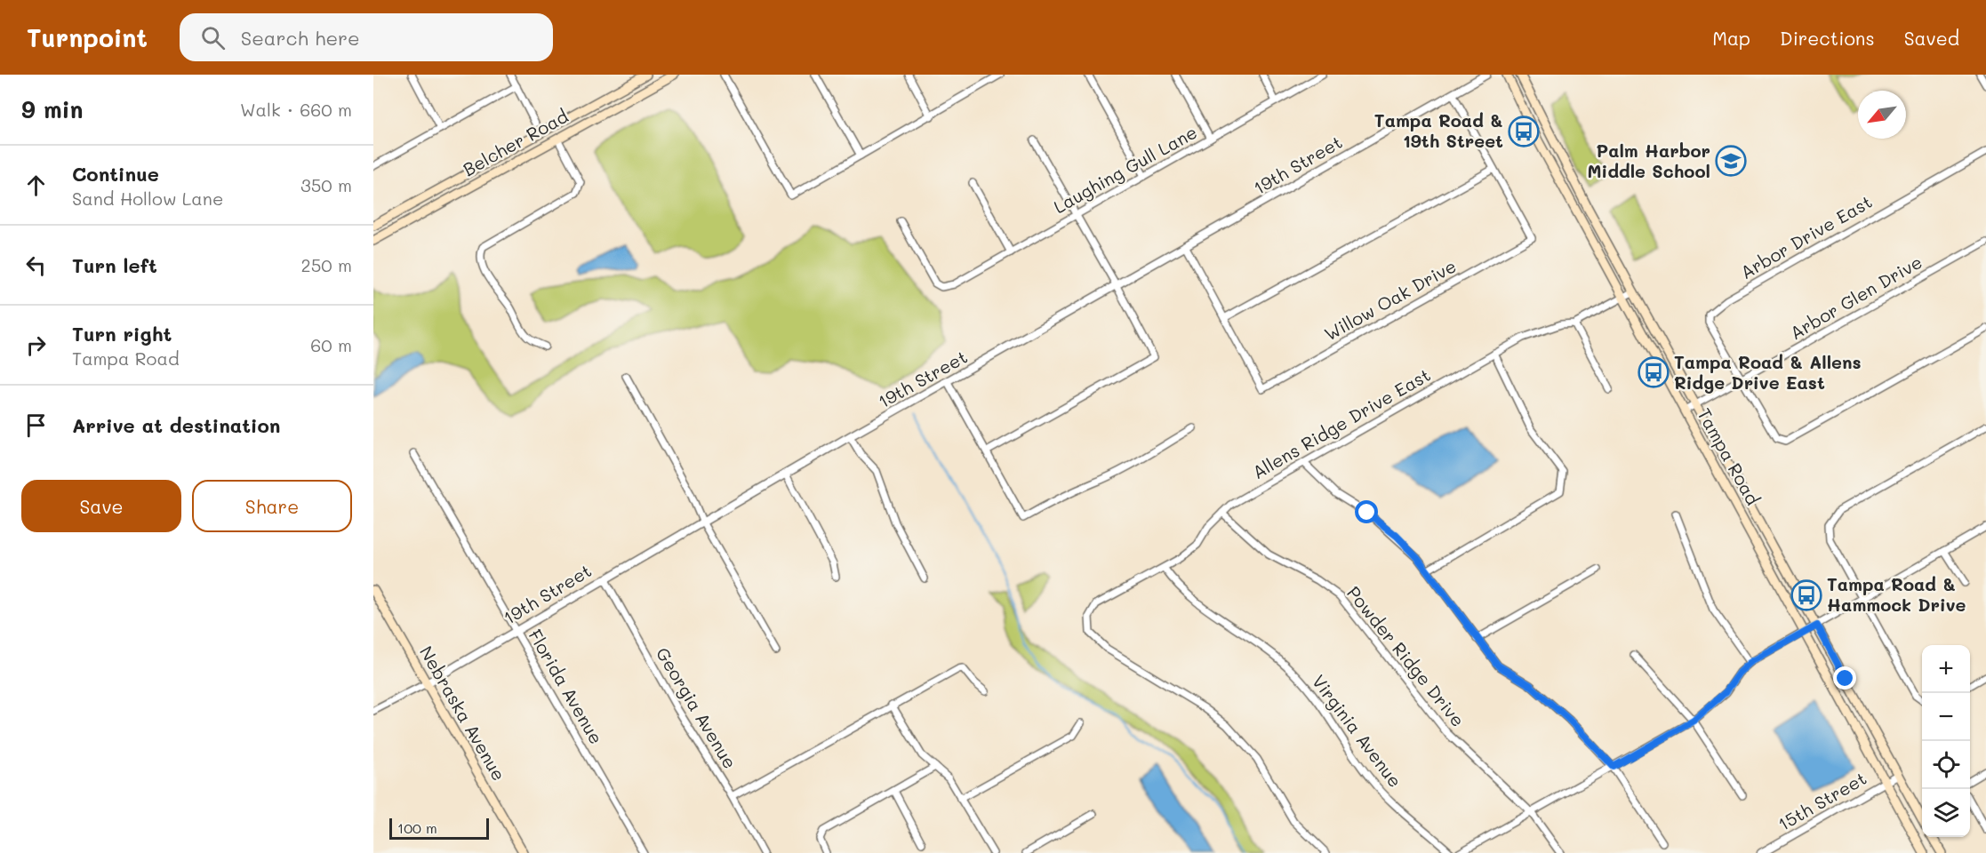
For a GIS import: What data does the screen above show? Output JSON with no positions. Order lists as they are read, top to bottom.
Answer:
{
  "streets": {
    "main road": ["Belcher Road", "Tampa Road", "Nebraska Avenue"],
    "street": [
      "19th Street",
      "Laughing Gull Lane",
      "Arbor Drive East",
      "Arbor Glen Drive",
      "Willow Oak Drive",
      "Allens Ridge Drive East",
      "Powder Ridge Drive",
      "Florida Avenue",
      "Georgia Avenue",
      "Virginia Avenue",
      "15th Street"
    ]
  },
  "crossings": [
    ["19th Street", "Willow Oak Drive"],
    ["19th Street", "Florida Avenue"],
    ["19th Street", "Georgia Avenue"],
    ["19th Street", "Nebraska Avenue"],
    ["Arbor Drive East", "Arbor Glen Drive"],
    ["Arbor Glen Drive", "Tampa Road"],
    ["Allens Ridge Drive East", "Tampa Road"],
    ["Allens Ridge Drive East", "Powder Ridge Drive"],
    ["Allens Ridge Drive East", "Virginia Avenue"],
    ["Tampa Road", "15th Street"]
  ],
  "places": {
    "bus stop": ["Tampa Road & 19th Street", "Tampa Road & Allens Ridge Drive East", "Tampa Road & Hammock Drive"],
    "school or university": ["Palm Harbor Middle School"]
  },
  "scale_bar": "100 m",
  "north": "bottom left",
  "page": {
    "header": "Turnpoint",
    "search": "Search here",
    "nav": ["Map", "Directions", "Saved"],
    "heading": ["9 min", "Walk · 660 m"],
    "list": [
      ["Continue", "Sand Hollow Lane", "350 m"],
      ["Turn left", "250 m"],
      ["Turn right", "Tampa Road", "60 m"],
      "Arrive at destination"
    ],
    "buttons": ["Save", "Share"],
    "map_buttons": ["+", "−"],
    "scale": "100 m"
  }
}
